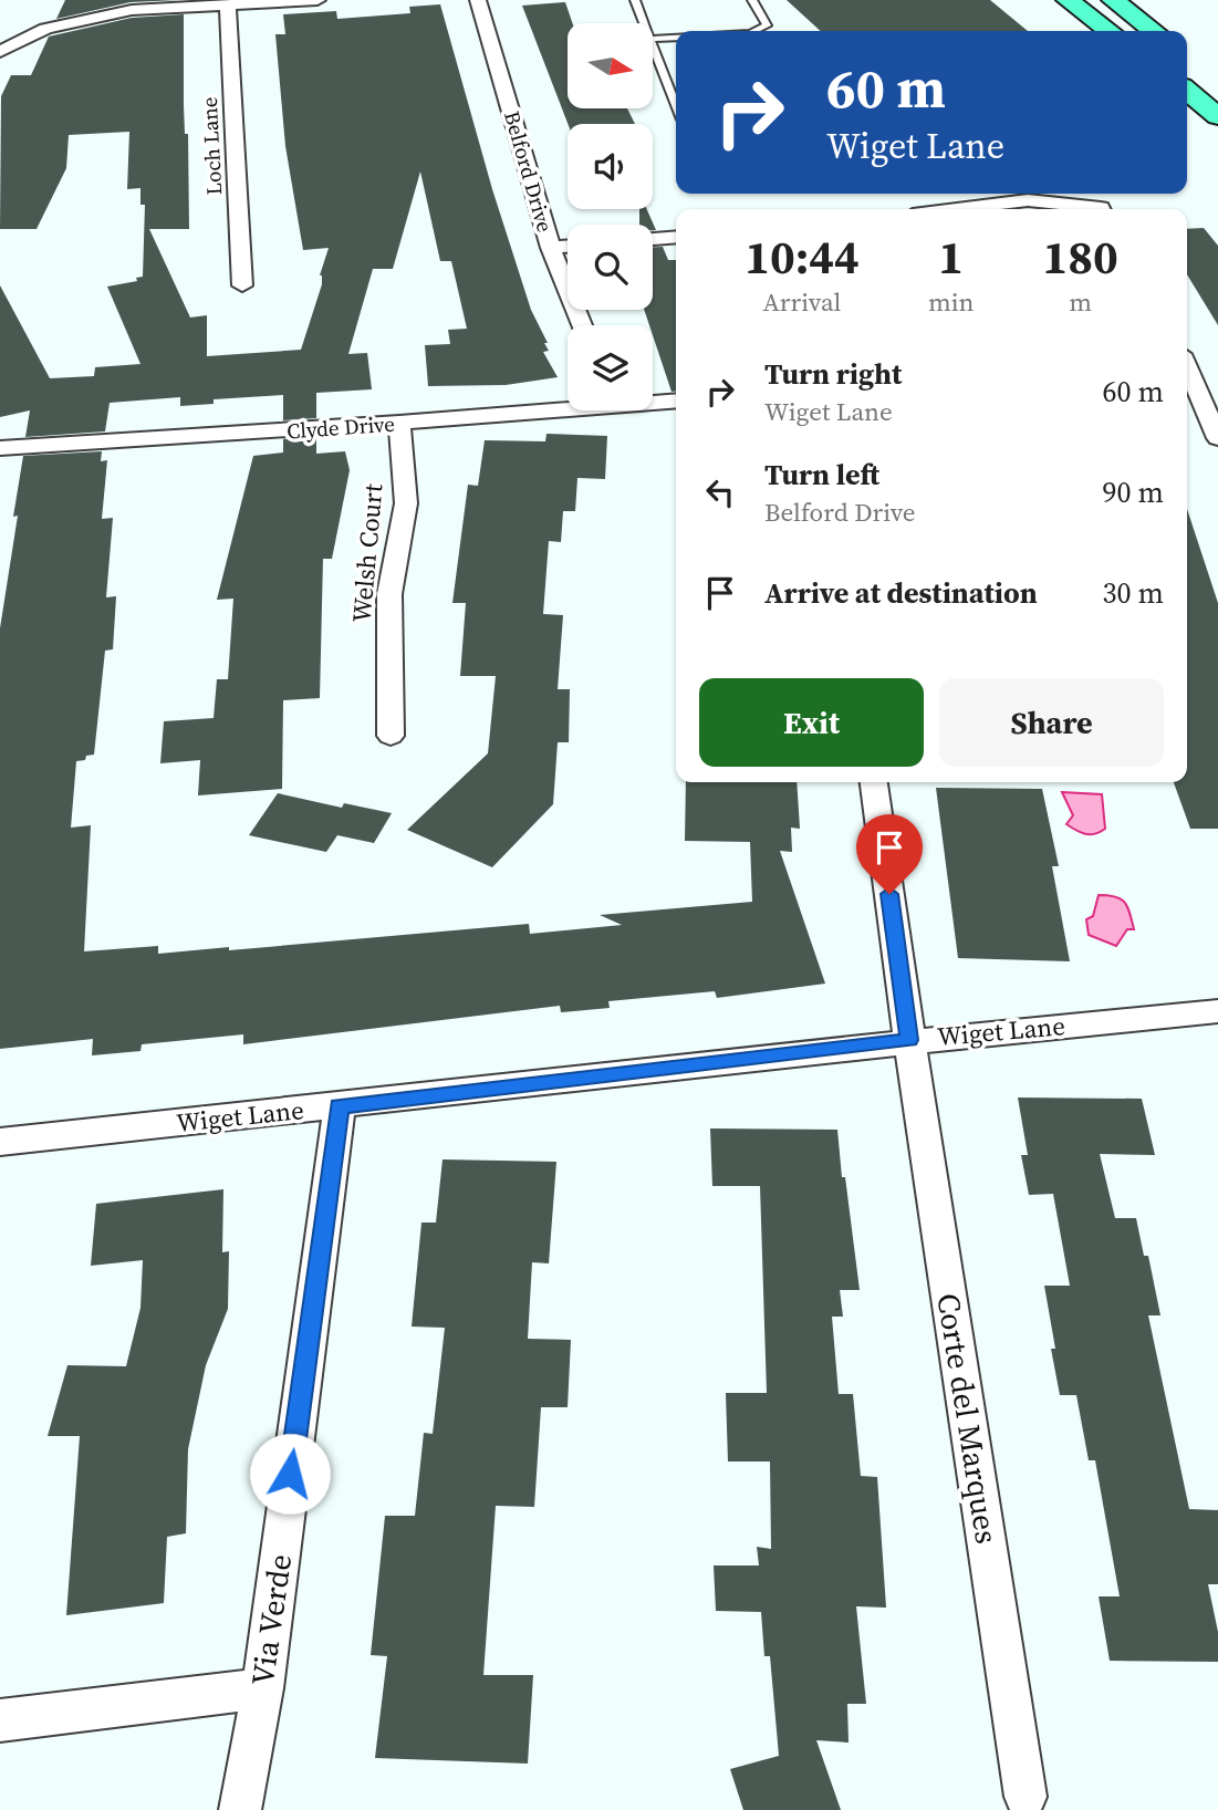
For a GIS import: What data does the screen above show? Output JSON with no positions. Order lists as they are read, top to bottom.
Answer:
{
  "streets": {
    "street": [
      "Loch Lane",
      "Belford Drive",
      "Clyde Drive",
      "Welsh Court",
      "Wiget Lane",
      "Corte del Marques",
      "Via Verde"
    ]
  },
  "crossings": [
    ["Clyde Drive", "Welsh Court"],
    ["Wiget Lane", "Corte del Marques"],
    ["Wiget Lane", "Via Verde"]
  ],
  "north": "right",
  "page": {
    "turn": ["60 m", "Wiget Lane"],
    "eta": [
      "10:44",
      "Arrival",
      "1",
      "min",
      "180",
      "m"
    ],
    "list": [
      {
        "name": "Turn right",
        "note": "Wiget Lane",
        "value": "60 m"
      },
      {
        "name": "Turn left",
        "note": "Belford Drive",
        "value": "90 m"
      },
      {
        "name": "Arrive at destination",
        "value": "30 m"
      }
    ],
    "buttons": ["Exit", "Share"]
  }
}
